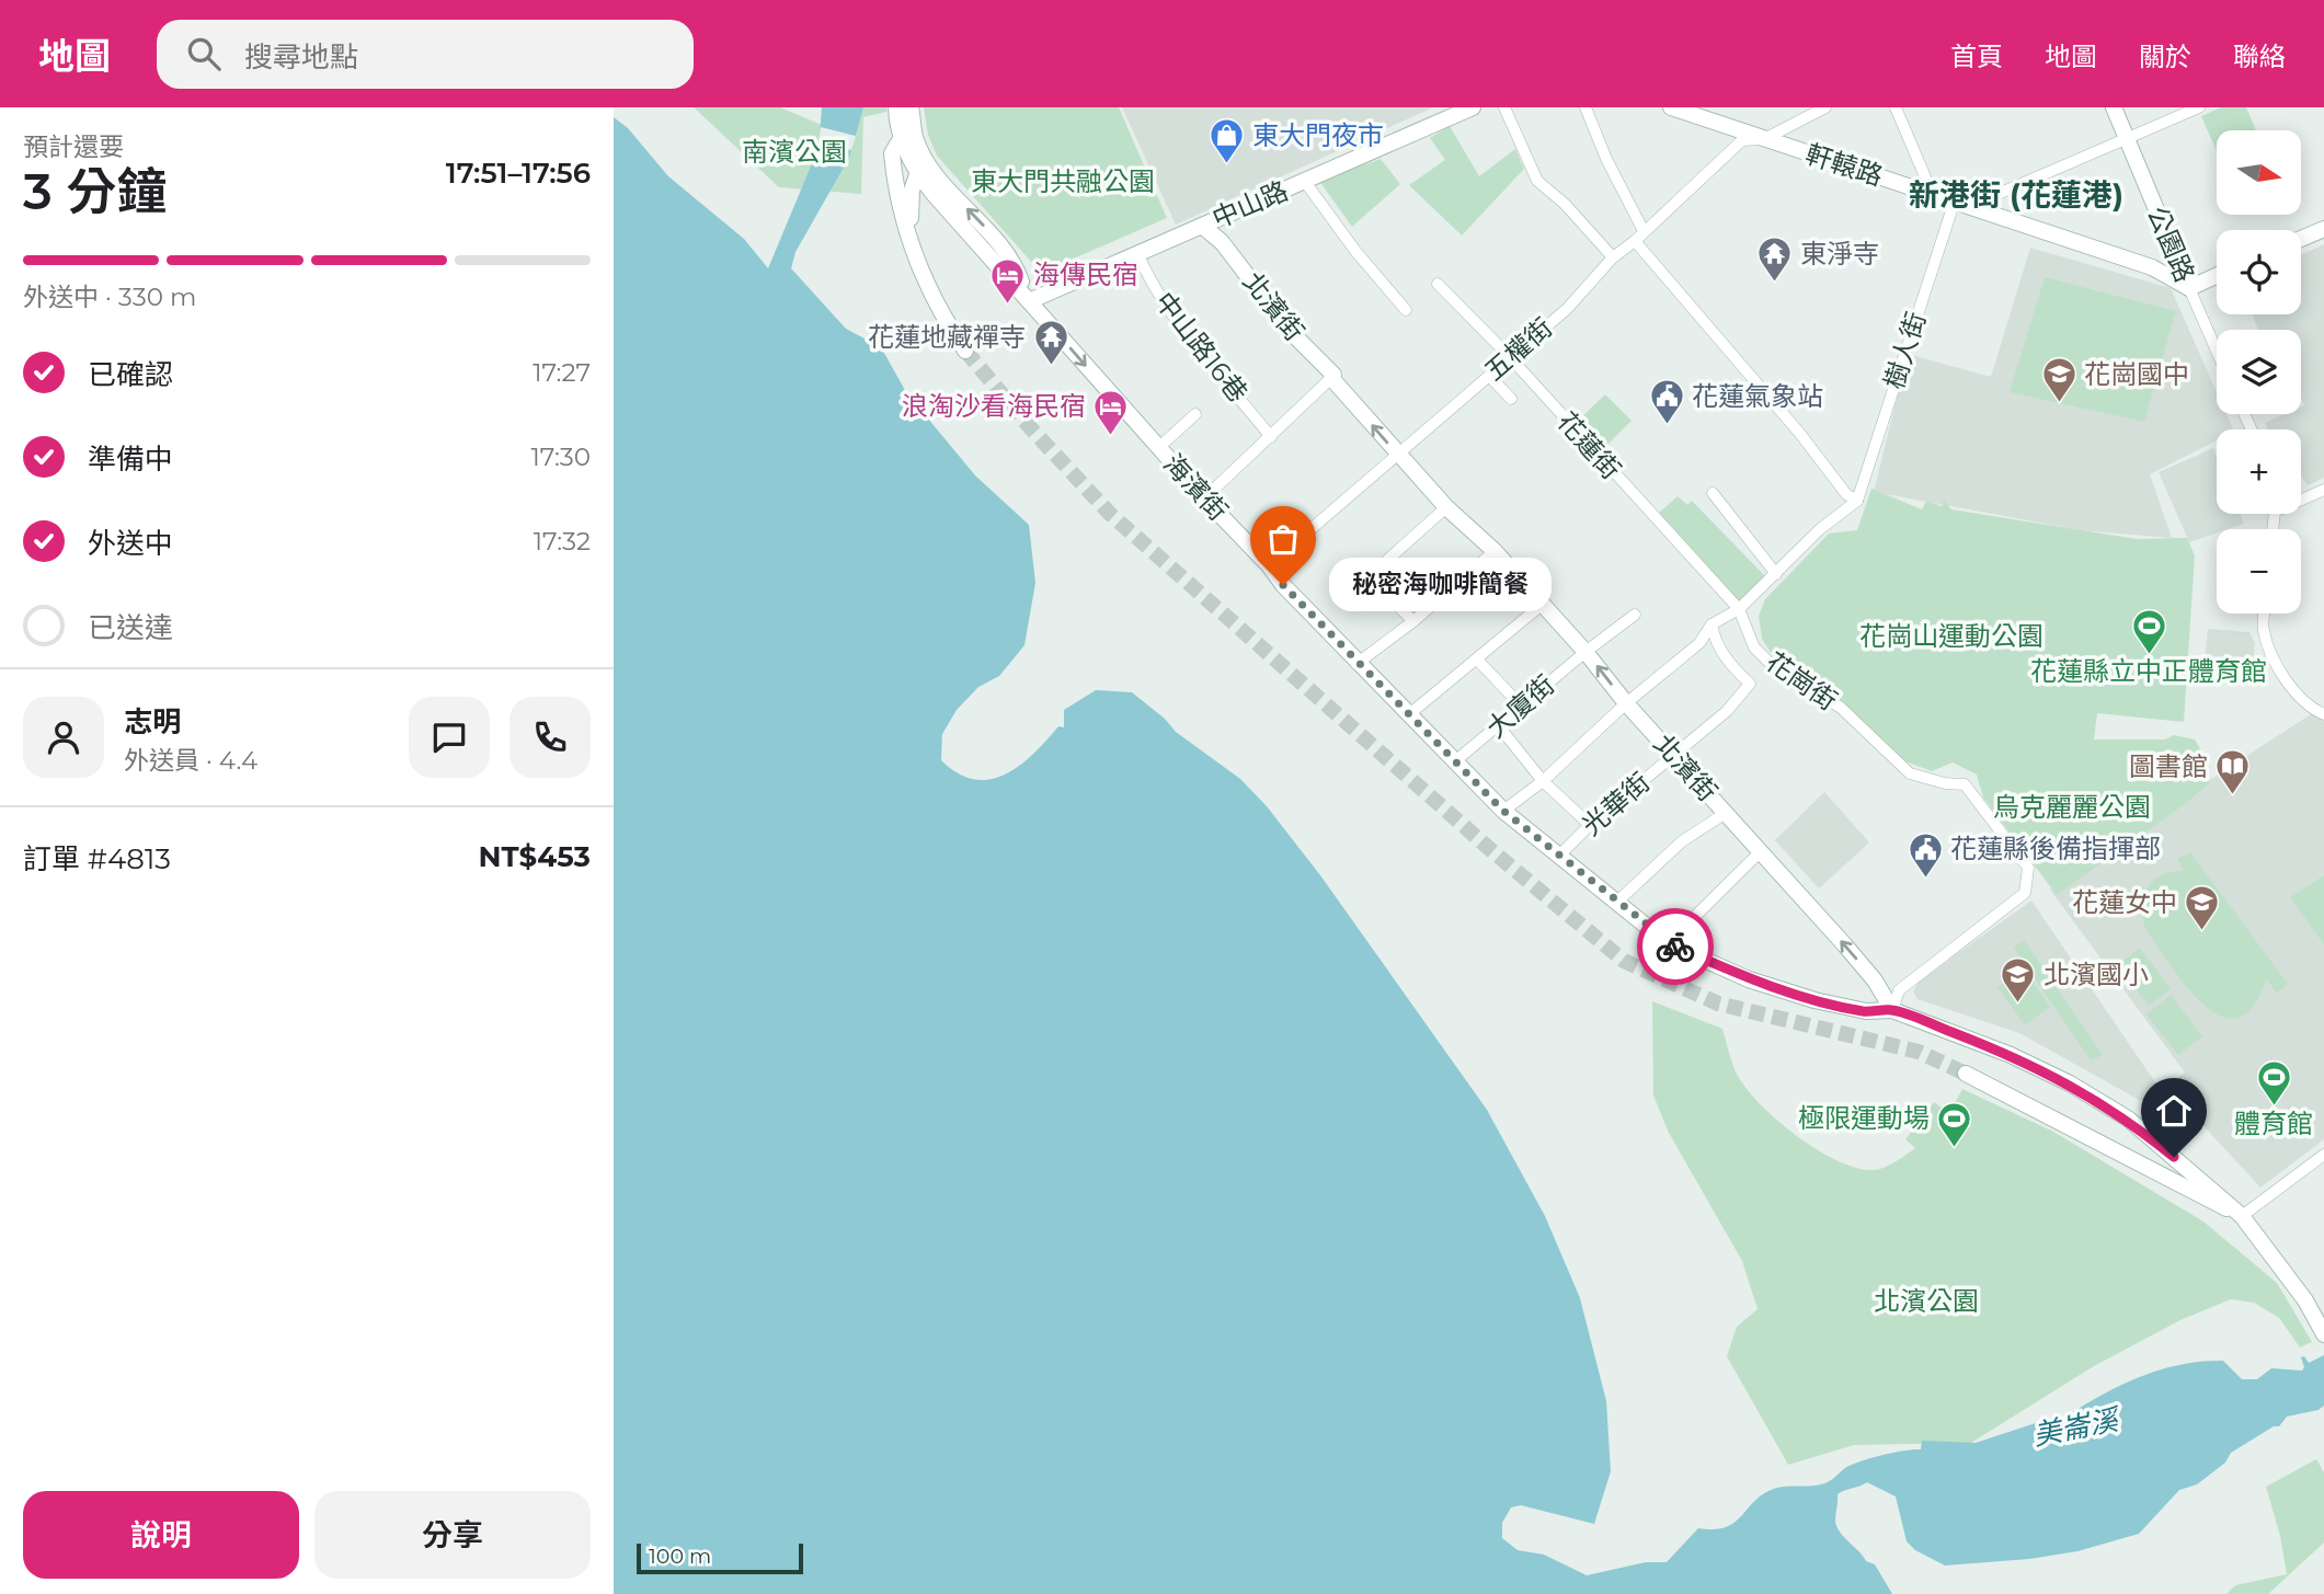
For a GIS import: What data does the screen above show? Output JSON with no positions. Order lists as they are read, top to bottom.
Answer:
{
  "streets": {
    "main road": [
      "軒轅路",
      "中山路",
      "公園路",
      "北濱街",
      "海濱街"
    ],
    "street": [
      "中山路16巷",
      "五權街",
      "樹人街",
      "花蓮街",
      "花崗街",
      "大廈街",
      "光華街"
    ]
  },
  "crossings": [
    ["軒轅路", "公園路"],
    ["軒轅路", "五權街"],
    ["軒轅路", "樹人街"],
    ["中山路", "北濱街"],
    ["中山路", "中山路16巷"],
    ["中山路", "海濱街"],
    ["北濱街", "五權街"],
    ["北濱街", "海濱街"],
    ["北濱街", "花崗街"],
    ["北濱街", "大廈街"],
    ["北濱街", "光華街"],
    ["五權街", "花蓮街"],
    ["五權街", "海濱街"],
    ["花蓮街", "花崗街"],
    ["海濱街", "花崗街"],
    ["海濱街", "大廈街"],
    ["海濱街", "光華街"]
  ],
  "one_way": ["北濱街"],
  "districts": ["新港街 (花蓮港)"],
  "water": ["美崙溪"],
  "parks": [
    "南濱公園",
    "東大門共融公園",
    "花崗山運動公園",
    "烏克麗麗公園",
    "北濱公園"
  ],
  "places": {
    "shop": ["東大門夜市"],
    "temple": ["東淨寺", "花蓮地藏禪寺"],
    "hotel": ["海傳民宿", "浪淘沙看海民宿"],
    "school or university": ["花崗國中", "花蓮女中", "北濱國小"],
    "public building": ["花蓮氣象站", "花蓮縣後備指揮部"],
    "other": ["秘密海咖啡簡餐"],
    "sports": ["花蓮縣立中正體育館", "體育館", "極限運動場"],
    "library": ["圖書館"]
  },
  "scale_bar": "100 m",
  "north": "right",
  "page": {
    "header": "地圖",
    "search": "搜尋地點",
    "nav": [
      "首頁",
      "地圖",
      "關於",
      "聯絡"
    ],
    "heading": ["3 分鐘", "預計還要", "17:51–17:56"],
    "panel": [
      "志明",
      "外送員 · 4.4",
      "訂單 #4813",
      "NT$453"
    ],
    "map_buttons": ["+", "−"],
    "bar": "外送中 · 330 m",
    "list": [
      ["已確認", "17:27"],
      ["準備中", "17:30"],
      ["外送中", "17:32"],
      "已送達"
    ],
    "bubble": "秘密海咖啡簡餐",
    "buttons": ["說明", "分享"],
    "scale": "100 m"
  }
}
